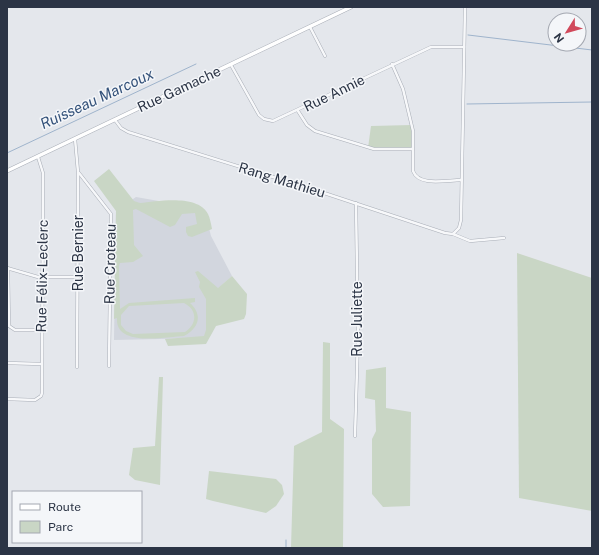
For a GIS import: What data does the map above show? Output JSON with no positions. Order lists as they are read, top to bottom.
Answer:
{
  "streets": {
    "street": [
      "Rue Gamache",
      "Rue Annie",
      "Rang Mathieu",
      "Rue Bernier",
      "Rue Croteau",
      "Rue Félix-Leclerc",
      "Rue Juliette"
    ]
  },
  "crossings": [
    ["Rue Gamache", "Rue Annie"],
    ["Rue Gamache", "Rang Mathieu"],
    ["Rue Gamache", "Rue Bernier"],
    ["Rue Gamache", "Rue Félix-Leclerc"],
    ["Rang Mathieu", "Rue Juliette"],
    ["Rue Bernier", "Rue Croteau"]
  ],
  "water": ["Ruisseau Marcoux"],
  "legend": ["Route", "Parc"],
  "north": "bottom left"
}
